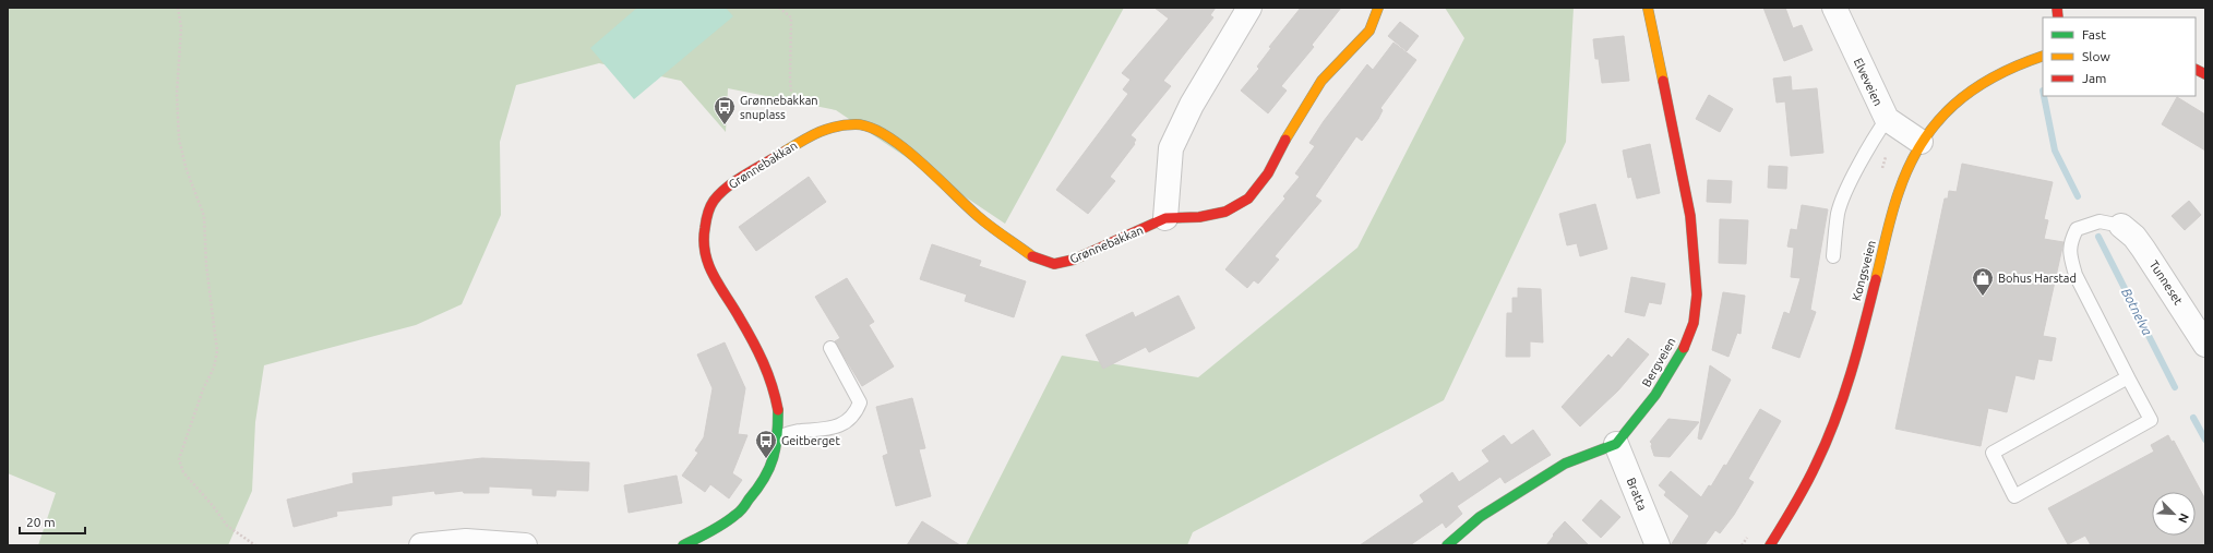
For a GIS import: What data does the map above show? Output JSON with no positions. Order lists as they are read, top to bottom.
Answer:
{
  "streets": {
    "street": [
      "Elveveien",
      "Grønnebakkan",
      "Kongsveien",
      "Tunneset",
      "Bergveien",
      "Bratta"
    ]
  },
  "crossings": [
    ["Bergveien", "Bratta"]
  ],
  "water": ["Botnelva"],
  "places": {
    "bus stop": ["Grønnebakkan snuplass", "Geitberget"],
    "shop": ["Bohus Harstad"]
  },
  "legend": ["Fast", "Slow", "Jam"],
  "scale_bar": "20 m",
  "north": "bottom right"
}
